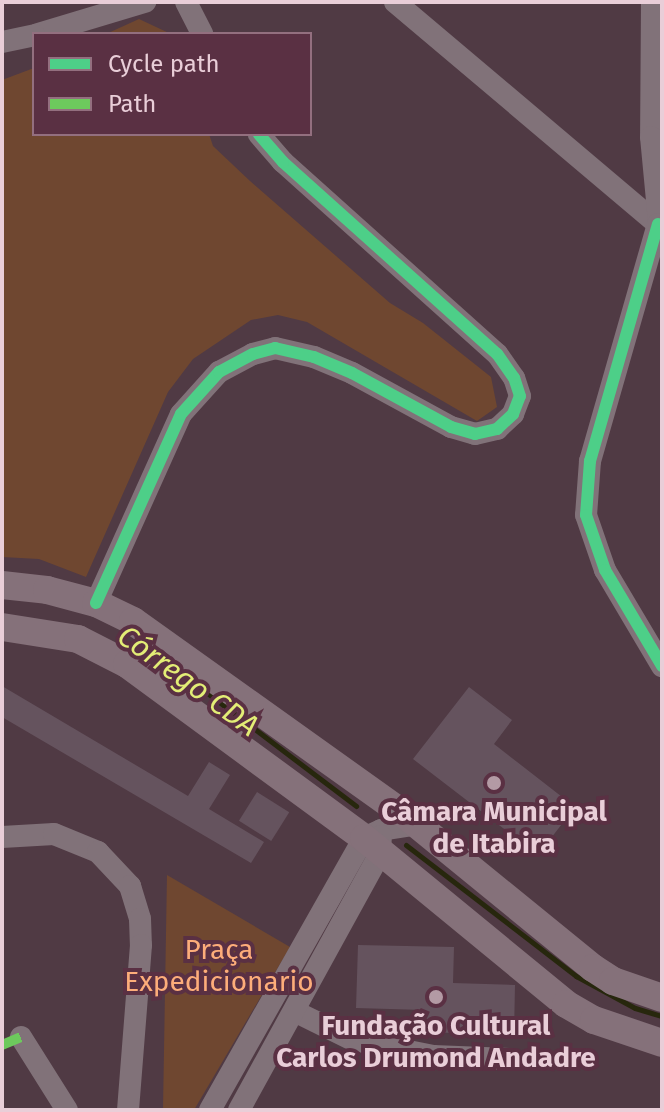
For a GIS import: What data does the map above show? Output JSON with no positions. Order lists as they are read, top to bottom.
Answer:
{
  "water": ["Córrego CDA"],
  "parks": ["Praça Expedicionario"],
  "places": ["Câmara Municipal de Itabira", "Fundação Cultural Carlos Drumond Andadre"],
  "legend": ["Cycle path", "Path"]
}
